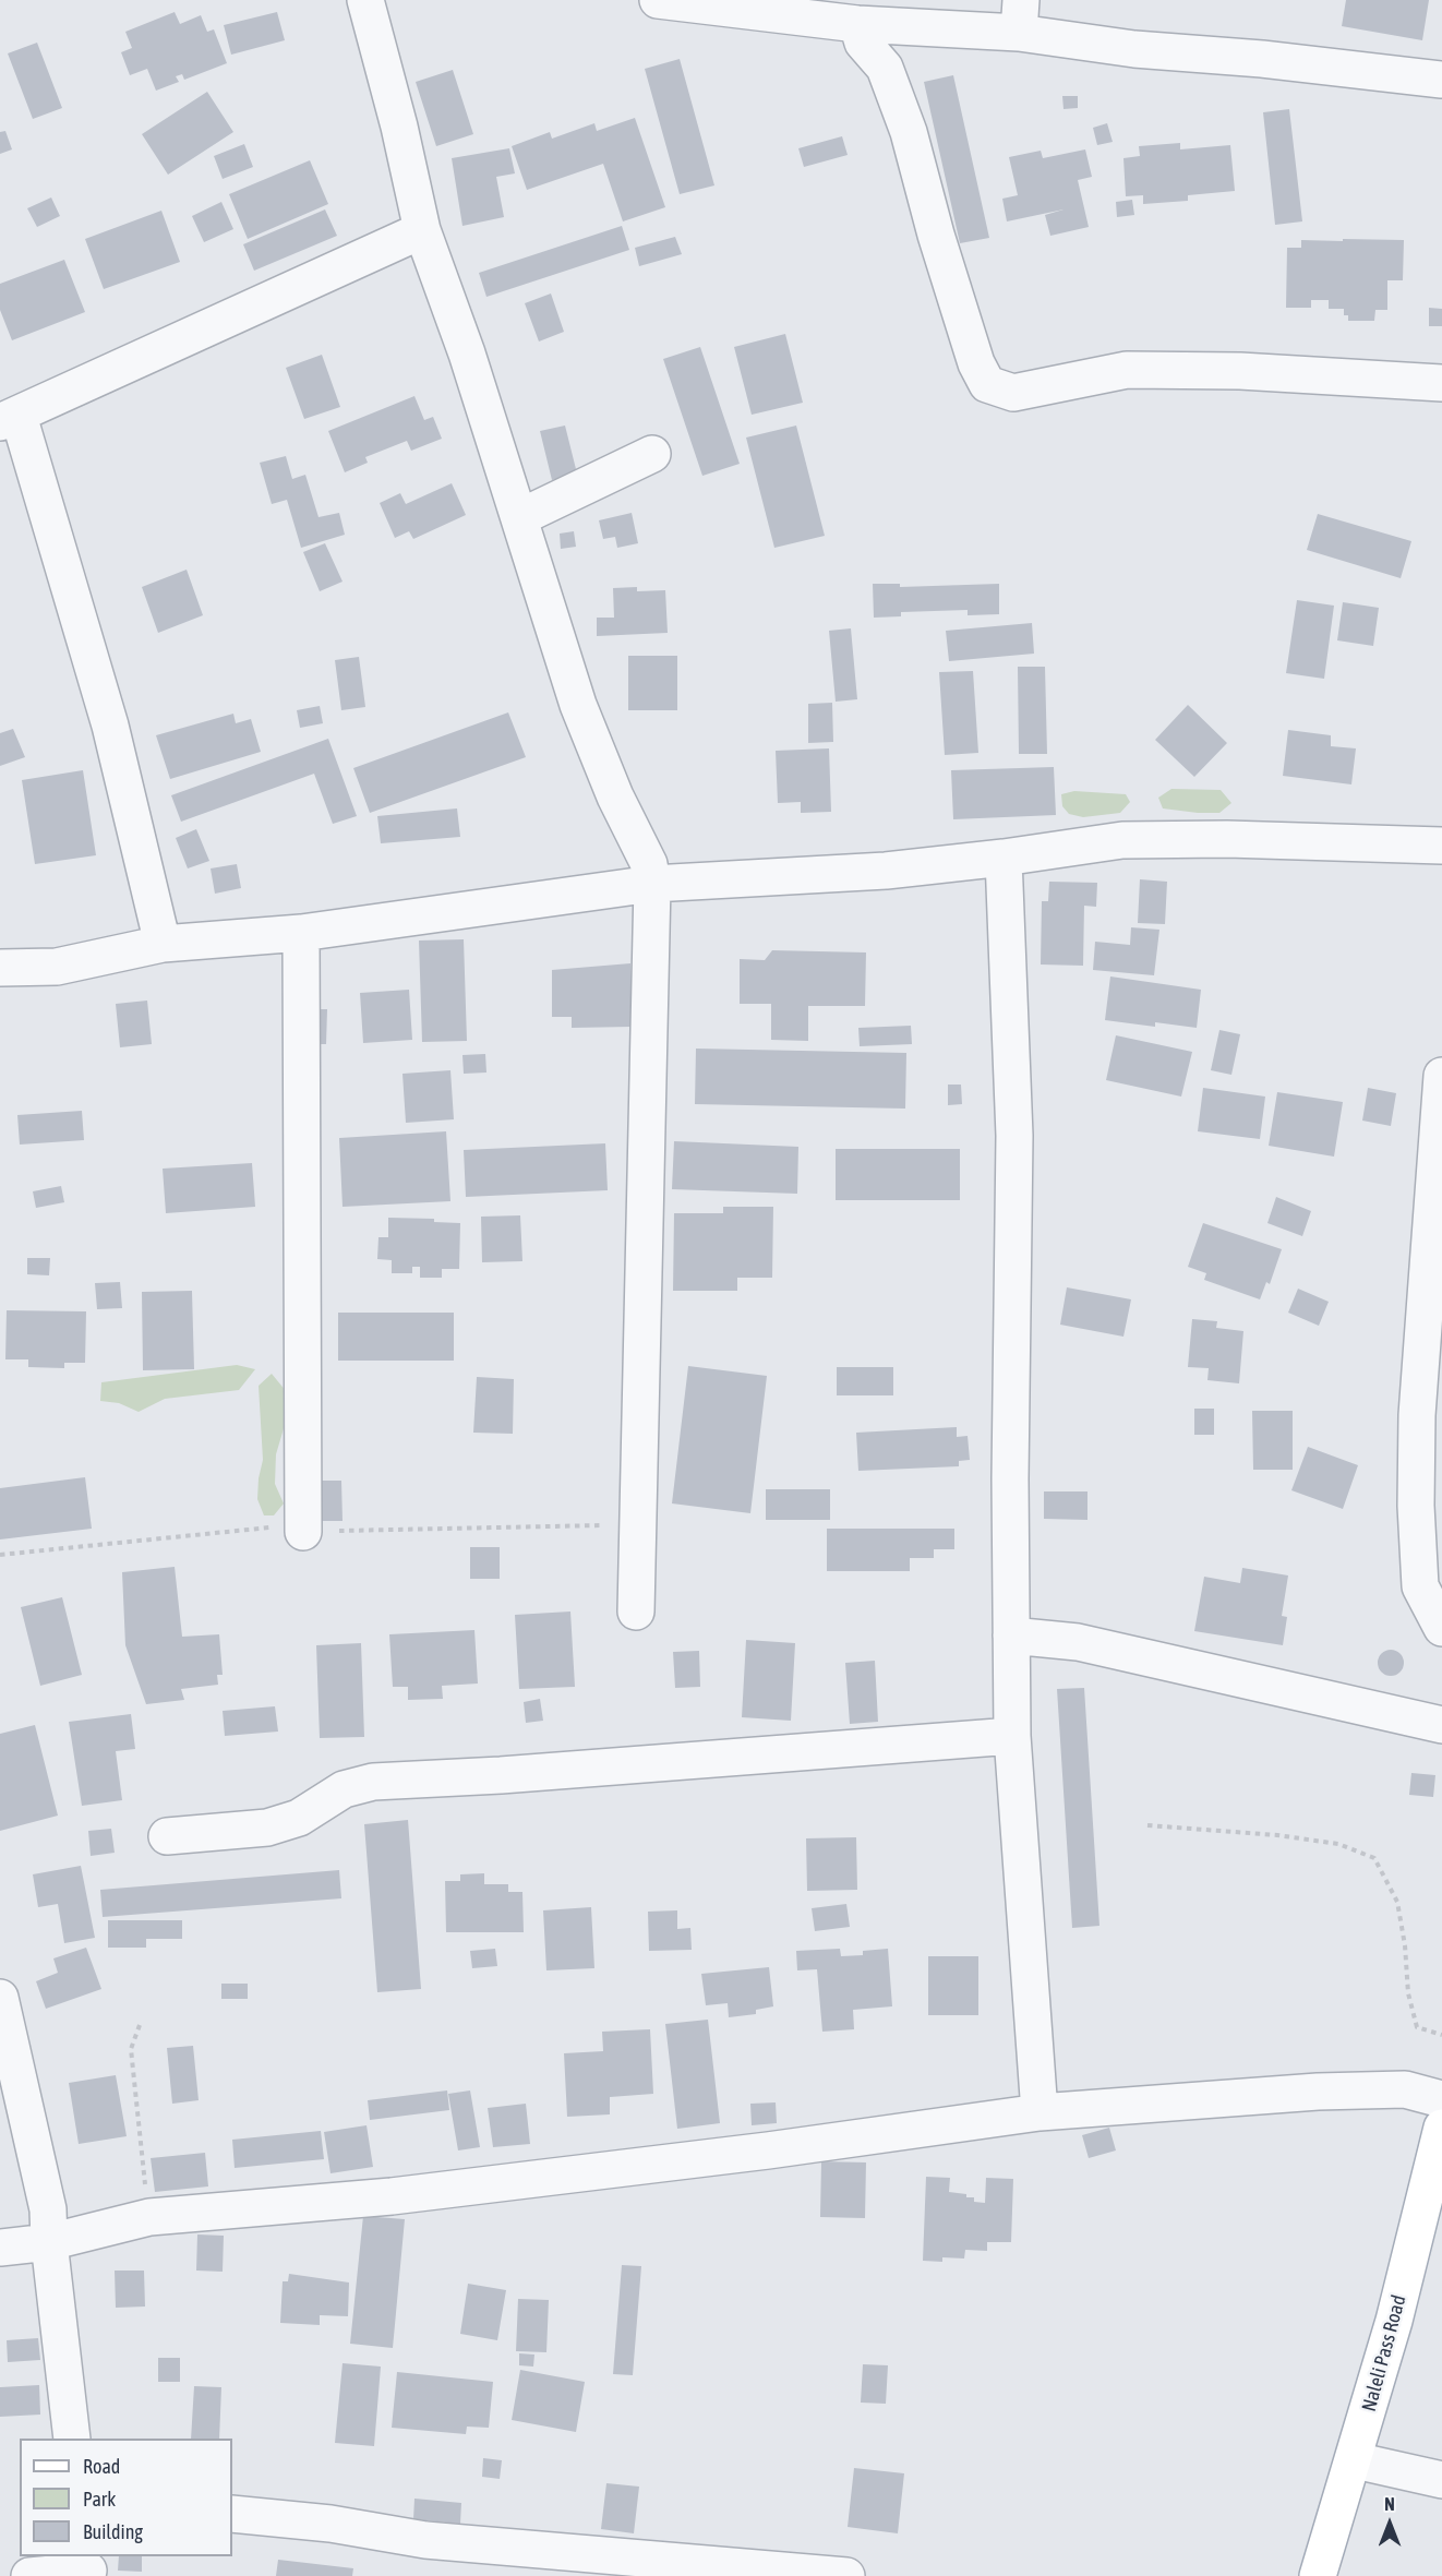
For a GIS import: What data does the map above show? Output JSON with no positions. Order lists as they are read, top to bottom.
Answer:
{
  "streets": {
    "main road": ["Naleli Pass Road"]
  },
  "legend": ["Road", "Park", "Building"],
  "north": "top"
}
